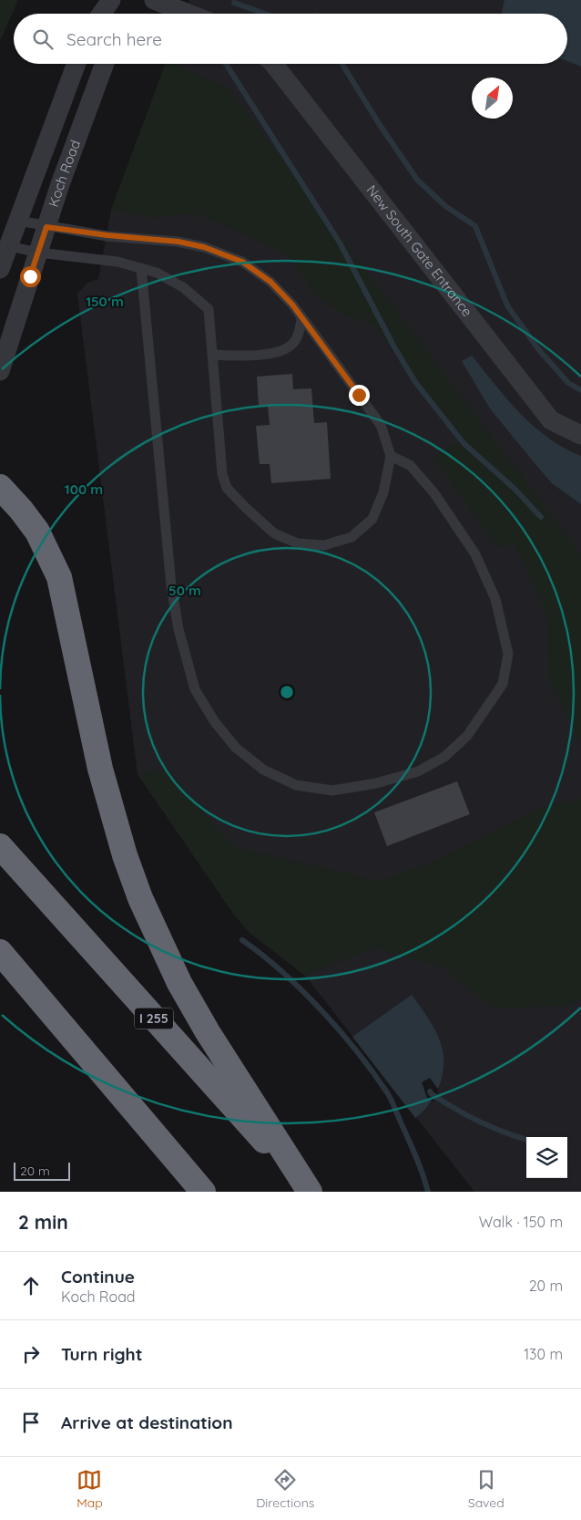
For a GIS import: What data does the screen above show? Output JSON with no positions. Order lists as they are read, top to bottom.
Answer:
{
  "streets": {
    "highway": ["I 255"],
    "street": ["Koch Road", "New South Gate Entrance"]
  },
  "scale_bar": "20 m",
  "north": "top right",
  "page": {
    "search": "Search here",
    "scale": "20 m",
    "heading": ["2 min", "Walk · 150 m"],
    "list": [
      ["Continue", "Koch Road", "20 m"],
      ["Turn right", "130 m"],
      "Arrive at destination"
    ],
    "nav": ["Map", "Directions", "Saved"]
  },
  "rings": ["150 m", "100 m", "50 m"]
}
